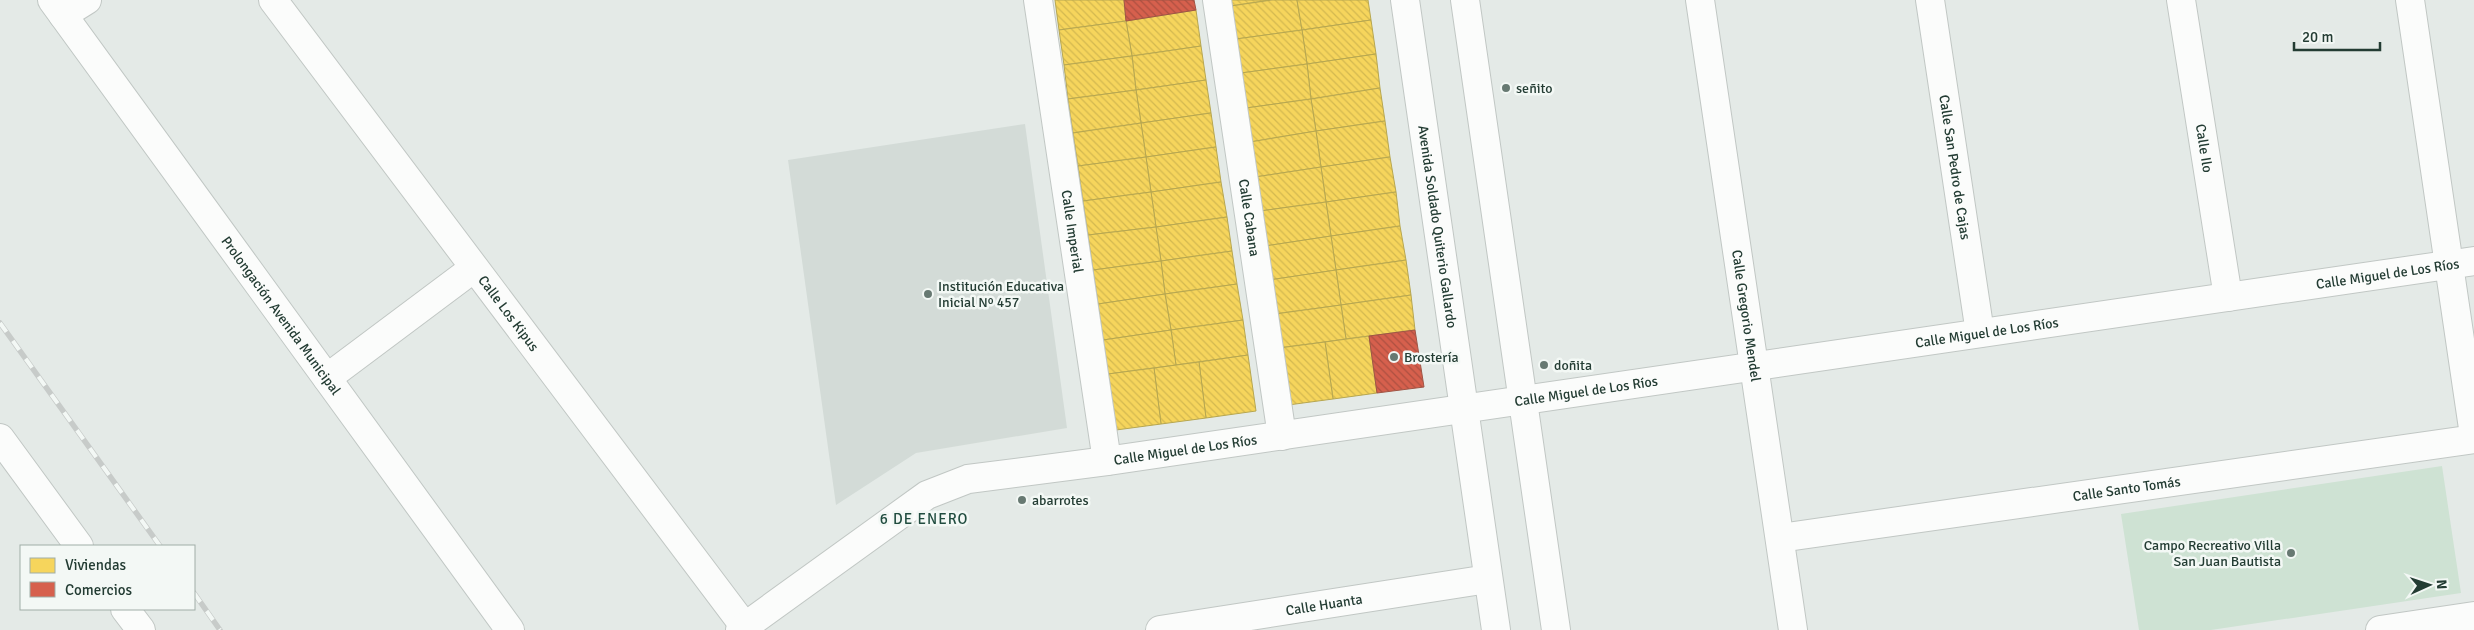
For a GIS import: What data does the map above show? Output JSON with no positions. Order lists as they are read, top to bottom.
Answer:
{
  "streets": {
    "street": [
      "Calle Ilo",
      "Calle San Pedro de Cajas",
      "Calle Cabana",
      "Avenida Soldado Quiterio Gallardo",
      "Calle Imperial",
      "Calle Miguel de Los Ríos",
      "Calle Los Kipus",
      "Prolongación Avenida Municipal",
      "Calle Gregorio Mendel",
      "Calle Santo Tomás",
      "Calle Huanta"
    ]
  },
  "crossings": [
    ["Calle Ilo", "Calle Miguel de Los Ríos"],
    ["Calle San Pedro de Cajas", "Calle Miguel de Los Ríos"],
    ["Calle Cabana", "Calle Miguel de Los Ríos"],
    ["Avenida Soldado Quiterio Gallardo", "Calle Miguel de Los Ríos"],
    ["Avenida Soldado Quiterio Gallardo", "Calle Huanta"],
    ["Calle Imperial", "Calle Miguel de Los Ríos"],
    ["Calle Miguel de Los Ríos", "Calle Los Kipus"],
    ["Calle Miguel de Los Ríos", "Calle Gregorio Mendel"],
    ["Calle Gregorio Mendel", "Calle Santo Tomás"]
  ],
  "districts": ["6 DE ENERO"],
  "places": [
    "señito",
    "Institución Educativa Inicial Nº 457",
    "Brostería",
    "doñita",
    "abarrotes",
    "Campo Recreativo Villa San Juan Bautista"
  ],
  "legend": ["Viviendas", "Comercios"],
  "scale_bar": "20 m",
  "north": "right"
}
